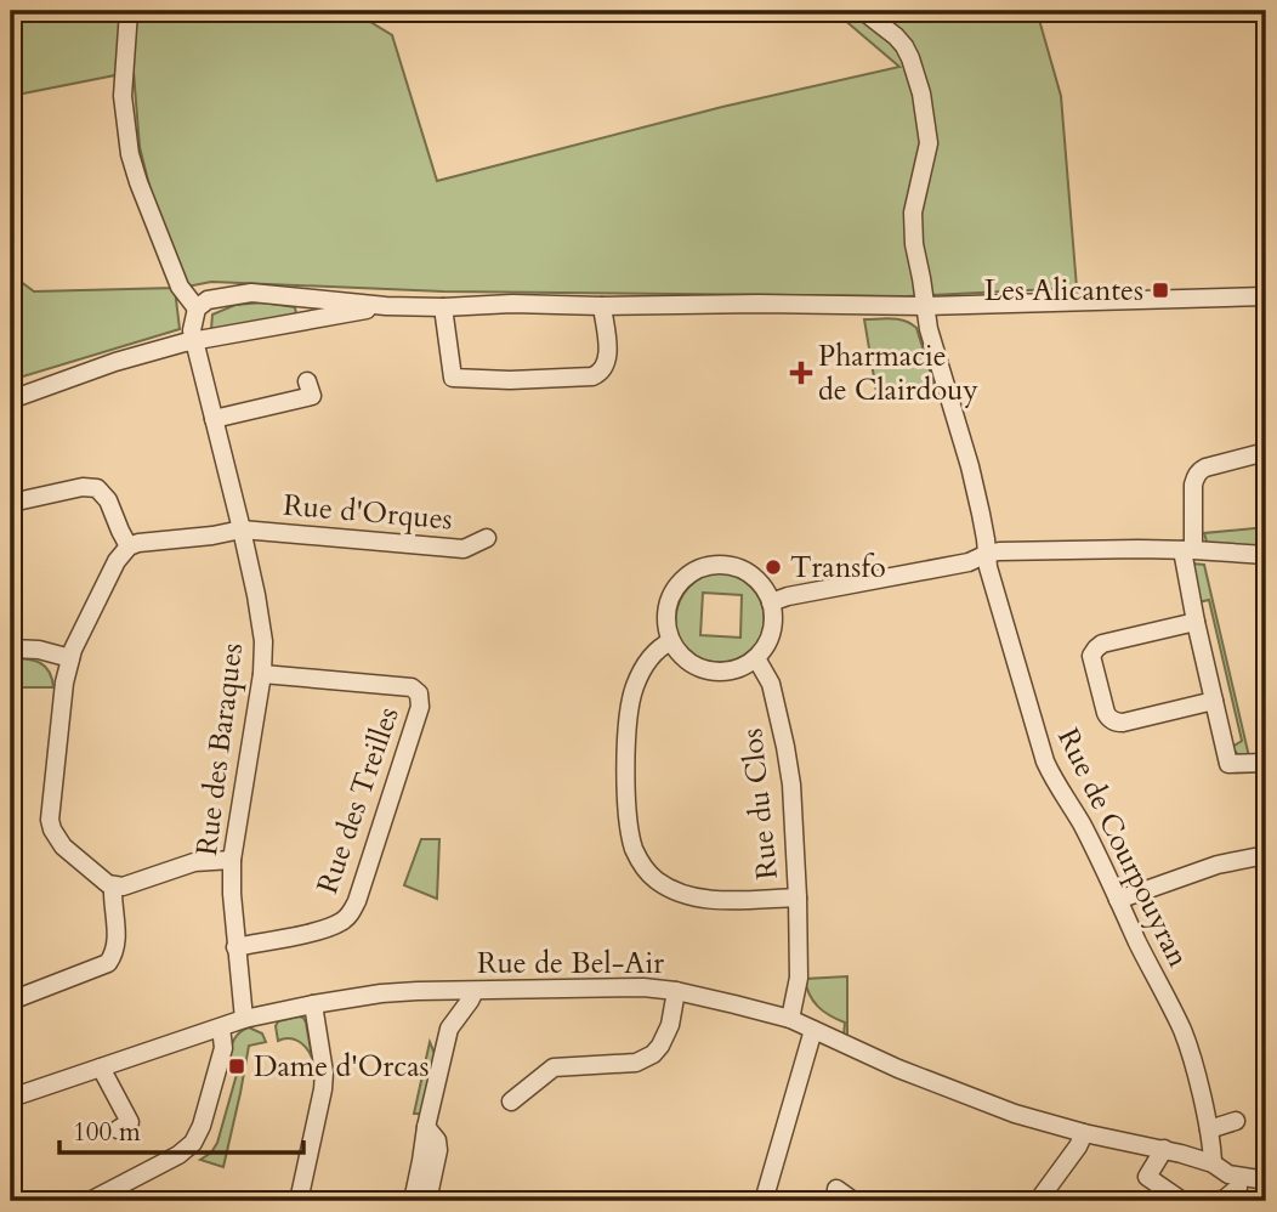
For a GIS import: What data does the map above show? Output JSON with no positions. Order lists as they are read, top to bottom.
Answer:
{
  "streets": {
    "street": [
      "Rue d'Orques",
      "Rue des Baraques",
      "Rue des Treilles",
      "Rue du Clos",
      "Rue de Courpouyran",
      "Rue de Bel-Air"
    ]
  },
  "crossings": [
    ["Rue d'Orques", "Rue des Baraques"],
    ["Rue des Baraques", "Rue des Treilles"],
    ["Rue des Baraques", "Rue de Bel-Air"],
    ["Rue du Clos", "Rue de Bel-Air"],
    ["Rue de Courpouyran", "Rue de Bel-Air"]
  ],
  "places": {
    "transit": ["Les Alicantes", "Dame d'Orcas"],
    "health": ["Pharmacie de Clairdouy"],
    "other": ["Transfo"]
  },
  "scale_bar": "100 m"
}
